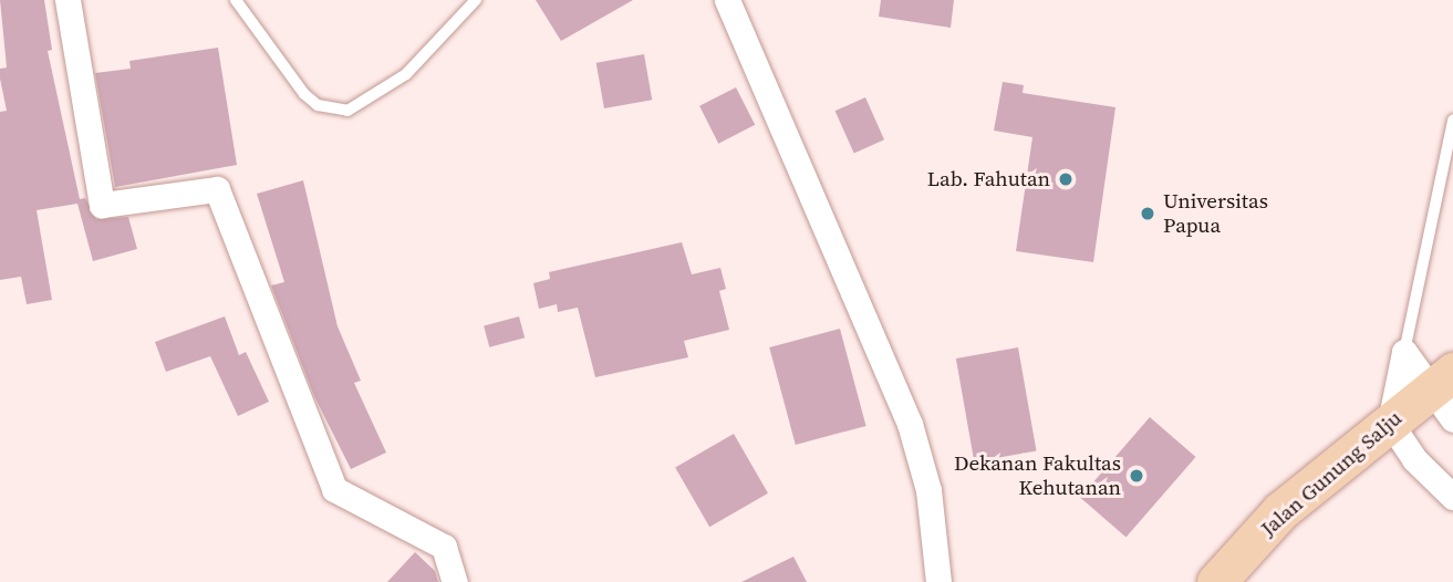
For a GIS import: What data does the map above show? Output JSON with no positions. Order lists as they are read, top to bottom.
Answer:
{
  "streets": {
    "main road": ["Jalan Gunung Salju"]
  },
  "places": ["Lab. Fahutan", "Universitas Papua", "Dekanan Fakultas Kehutanan"]
}
